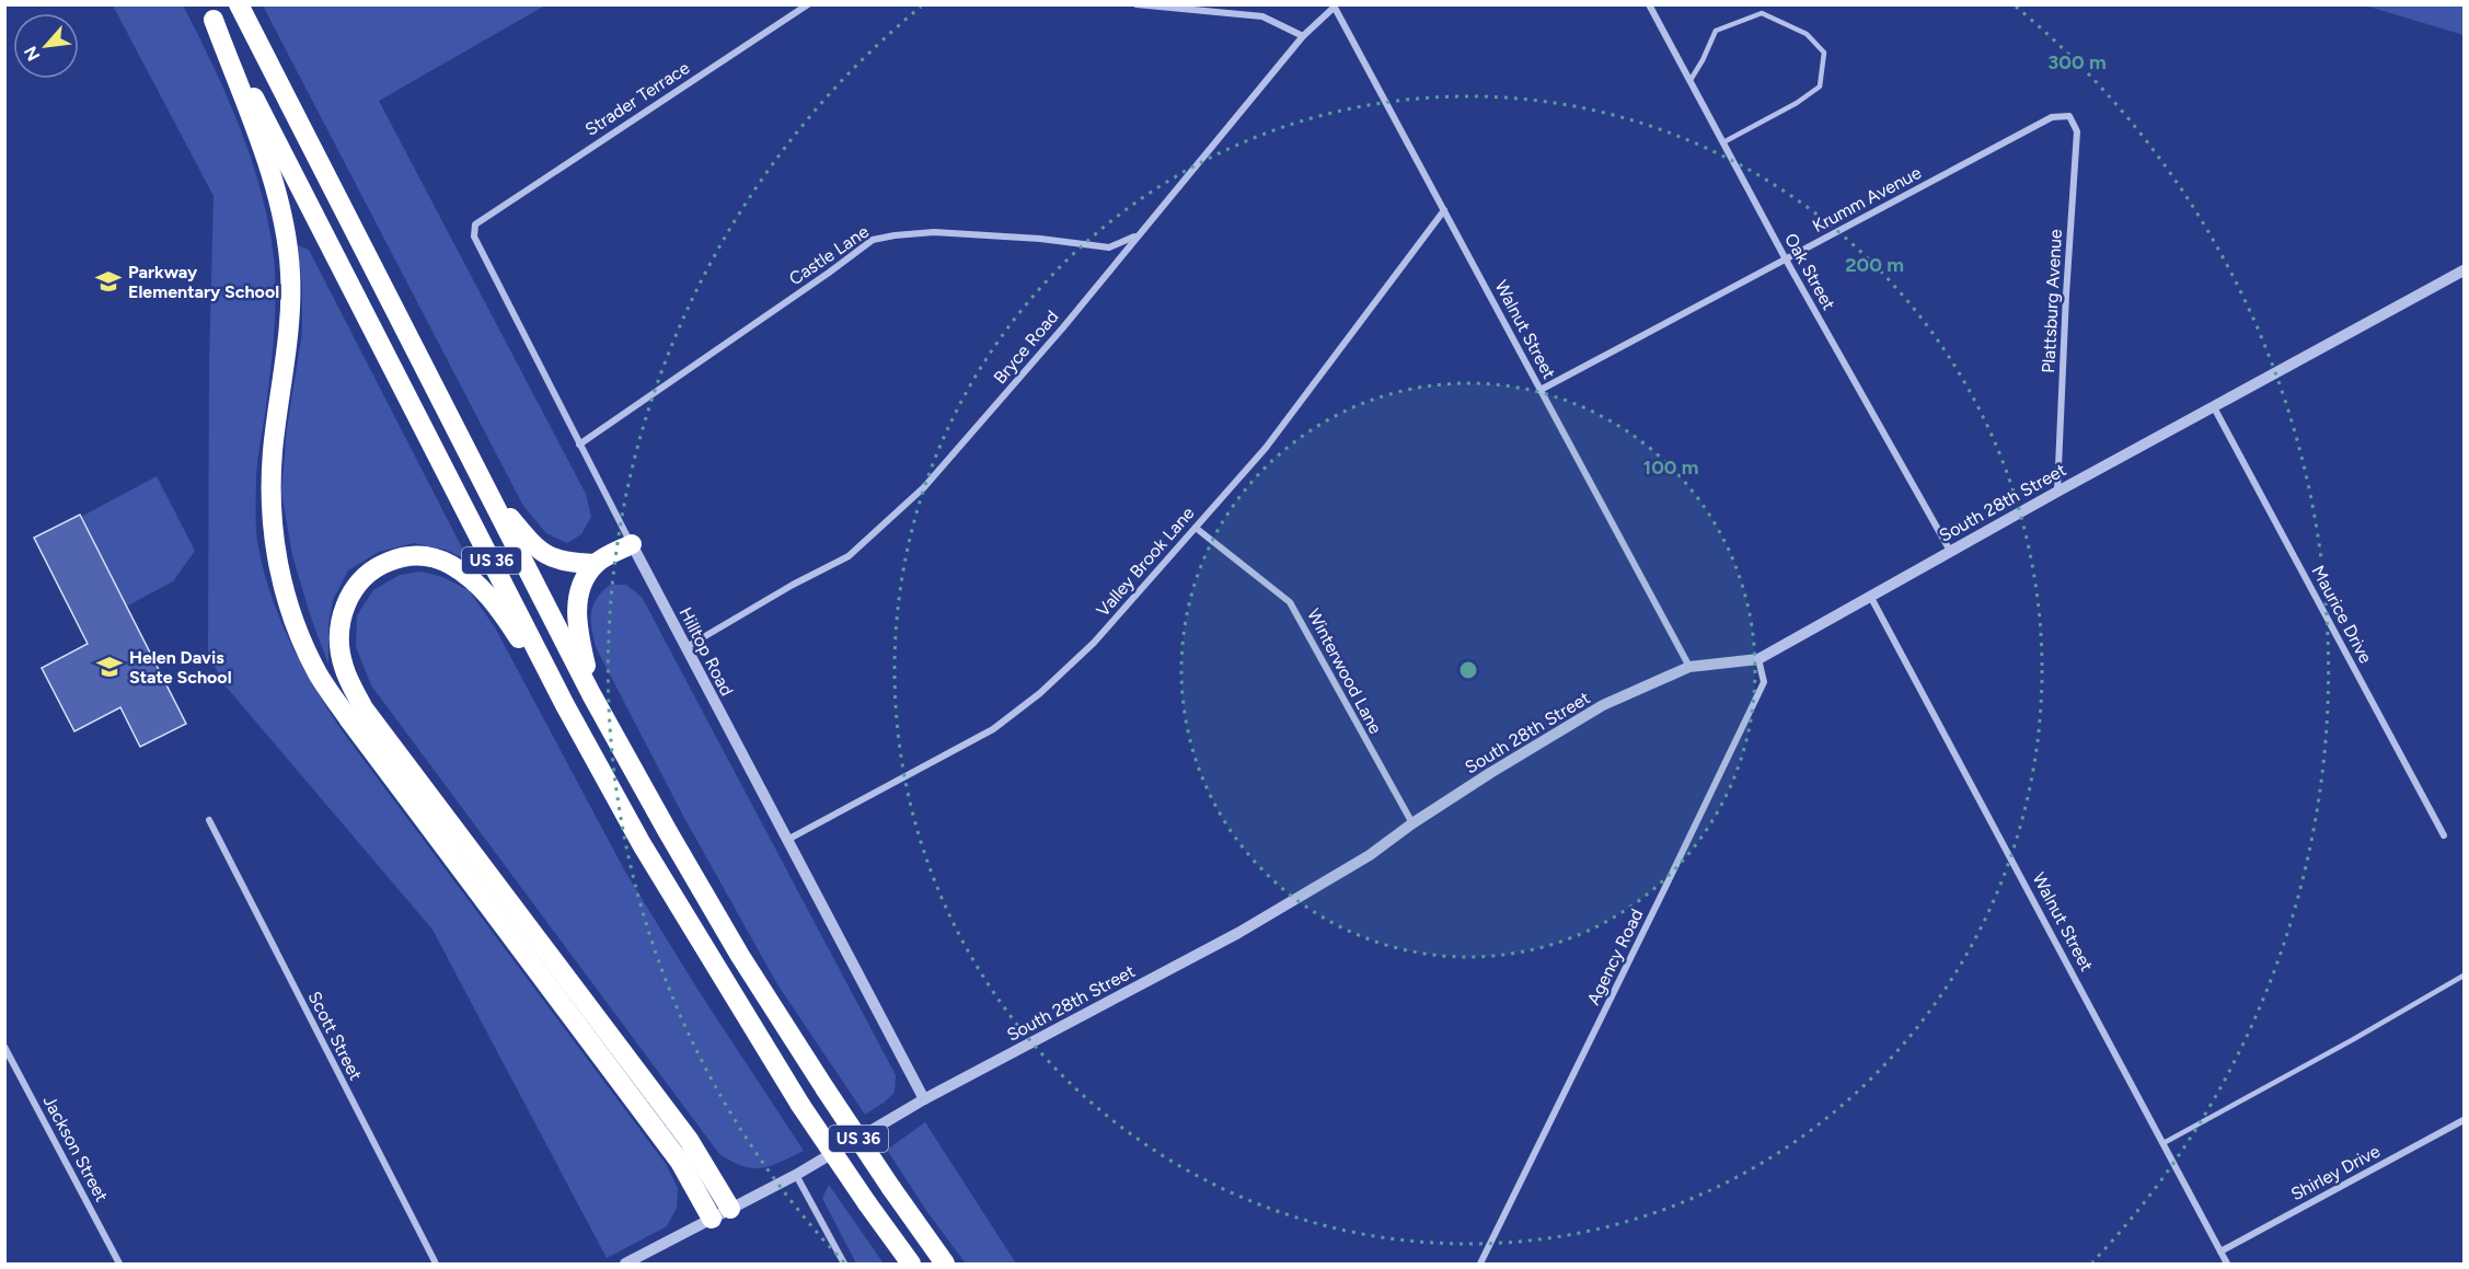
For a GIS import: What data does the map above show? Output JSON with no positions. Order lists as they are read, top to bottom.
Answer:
{
  "streets": {
    "highway": ["US 36"],
    "street": [
      "Strader Terrace",
      "Krumm Avenue",
      "Castle Lane",
      "Oak Street",
      "Plattsburg Avenue",
      "Walnut Street",
      "Bryce Road",
      "South 28th Street",
      "Valley Brook Lane",
      "Maurice Drive",
      "Hilltop Road",
      "Winterwood Lane",
      "Agency Road",
      "Scott Street",
      "Jackson Street",
      "Shirley Drive"
    ]
  },
  "crossings": [
    ["Strader Terrace", "Hilltop Road"],
    ["Krumm Avenue", "Oak Street"],
    ["Krumm Avenue", "Plattsburg Avenue"],
    ["Krumm Avenue", "Walnut Street"],
    ["Castle Lane", "Bryce Road"],
    ["Castle Lane", "Hilltop Road"],
    ["Oak Street", "South 28th Street"],
    ["Plattsburg Avenue", "South 28th Street"],
    ["Walnut Street", "Bryce Road"],
    ["Walnut Street", "South 28th Street"],
    ["Walnut Street", "Valley Brook Lane"],
    ["Walnut Street", "Shirley Drive"],
    ["Bryce Road", "Hilltop Road"],
    ["South 28th Street", "Maurice Drive"],
    ["South 28th Street", "Hilltop Road"],
    ["South 28th Street", "Winterwood Lane"],
    ["South 28th Street", "Agency Road"],
    ["Valley Brook Lane", "Hilltop Road"],
    ["Valley Brook Lane", "Winterwood Lane"]
  ],
  "places": {
    "school or university": ["Parkway Elementary School", "Helen Davis State School"]
  },
  "north": "bottom left",
  "rings": ["300 m", "200 m", "100 m"]
}
